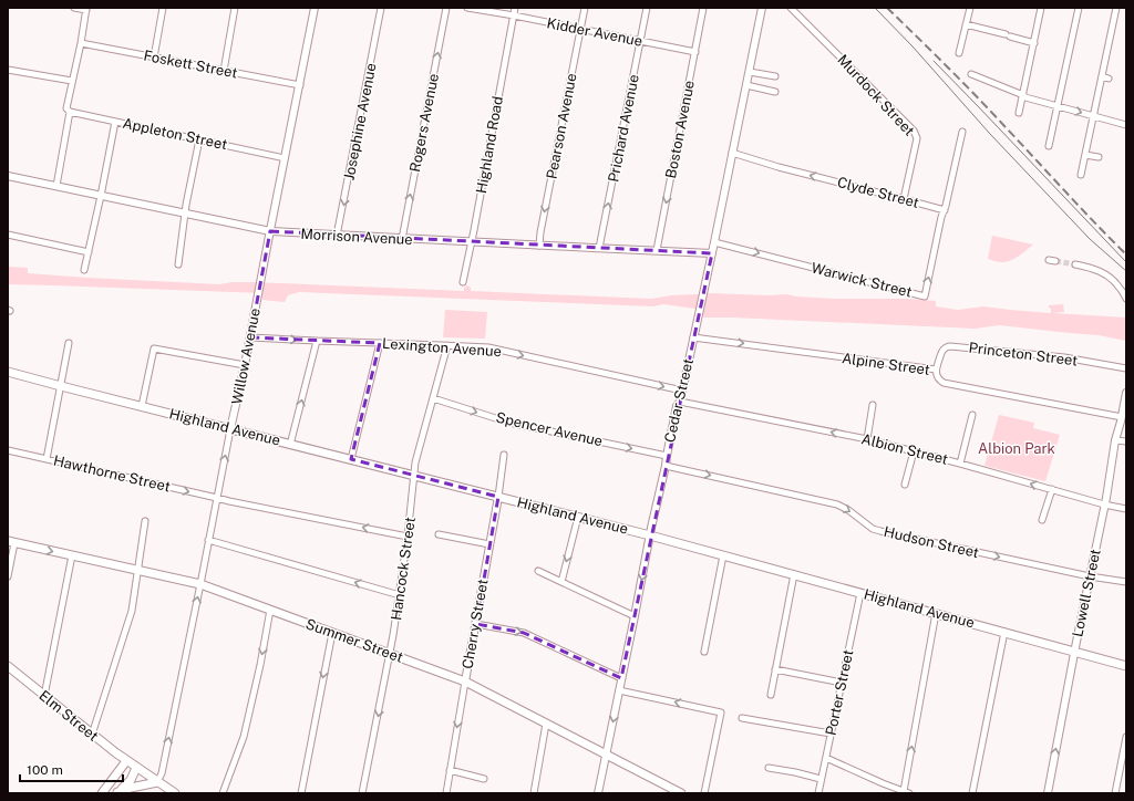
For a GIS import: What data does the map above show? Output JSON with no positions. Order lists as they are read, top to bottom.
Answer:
{
  "streets": {
    "main road": ["Highland Avenue", "Summer Street", "Elm Street"],
    "street": [
      "Kidder Avenue",
      "Foskett Street",
      "Murdock Street",
      "Josephine Avenue",
      "Rogers Avenue",
      "Pearson Avenue",
      "Prichard Avenue",
      "Boston Avenue",
      "Appleton Street",
      "Highland Road",
      "Clyde Street",
      "Morrison Avenue",
      "Warwick Street",
      "Lexington Avenue",
      "Princeton Street",
      "Willow Avenue",
      "Alpine Street",
      "Cedar Street",
      "Spencer Avenue",
      "Albion Street",
      "Hawthorne Street",
      "Hudson Street",
      "Hancock Street",
      "Lowell Street",
      "Cherry Street",
      "Porter Street"
    ]
  },
  "crossings": [
    ["Kidder Avenue", "Pearson Avenue"],
    ["Kidder Avenue", "Prichard Avenue"],
    ["Kidder Avenue", "Boston Avenue"],
    ["Kidder Avenue", "Highland Road"],
    ["Foskett Street", "Willow Avenue"],
    ["Murdock Street", "Clyde Street"],
    ["Josephine Avenue", "Morrison Avenue"],
    ["Rogers Avenue", "Morrison Avenue"],
    ["Pearson Avenue", "Morrison Avenue"],
    ["Prichard Avenue", "Morrison Avenue"],
    ["Boston Avenue", "Morrison Avenue"],
    ["Appleton Street", "Willow Avenue"],
    ["Highland Road", "Morrison Avenue"],
    ["Clyde Street", "Warwick Street"],
    ["Clyde Street", "Cedar Street"],
    ["Morrison Avenue", "Willow Avenue"],
    ["Morrison Avenue", "Cedar Street"],
    ["Warwick Street", "Cedar Street"],
    ["Lexington Avenue", "Willow Avenue"],
    ["Lexington Avenue", "Cedar Street"],
    ["Lexington Avenue", "Hancock Street"],
    ["Princeton Street", "Alpine Street"],
    ["Willow Avenue", "Highland Avenue"],
    ["Willow Avenue", "Hawthorne Street"],
    ["Willow Avenue", "Summer Street"],
    ["Willow Avenue", "Elm Street"],
    ["Alpine Street", "Cedar Street"],
    ["Alpine Street", "Lowell Street"],
    ["Cedar Street", "Highland Avenue"],
    ["Cedar Street", "Spencer Avenue"],
    ["Cedar Street", "Albion Street"],
    ["Cedar Street", "Hudson Street"],
    ["Cedar Street", "Summer Street"],
    ["Highland Avenue", "Hancock Street"],
    ["Highland Avenue", "Lowell Street"],
    ["Highland Avenue", "Cherry Street"],
    ["Highland Avenue", "Porter Street"],
    ["Spencer Avenue", "Hancock Street"],
    ["Albion Street", "Lowell Street"],
    ["Hawthorne Street", "Hancock Street"],
    ["Hudson Street", "Lowell Street"],
    ["Hancock Street", "Summer Street"],
    ["Cherry Street", "Summer Street"]
  ],
  "one_way": [
    "Josephine Avenue",
    "Rogers Avenue",
    "Pearson Avenue",
    "Prichard Avenue",
    "Boston Avenue",
    "Clyde Street",
    "Lexington Avenue",
    "Alpine Street",
    "Spencer Avenue",
    "Albion Street",
    "Hudson Street",
    "Lowell Street"
  ],
  "parks": ["Albion Park"],
  "scale_bar": "100 m"
}
